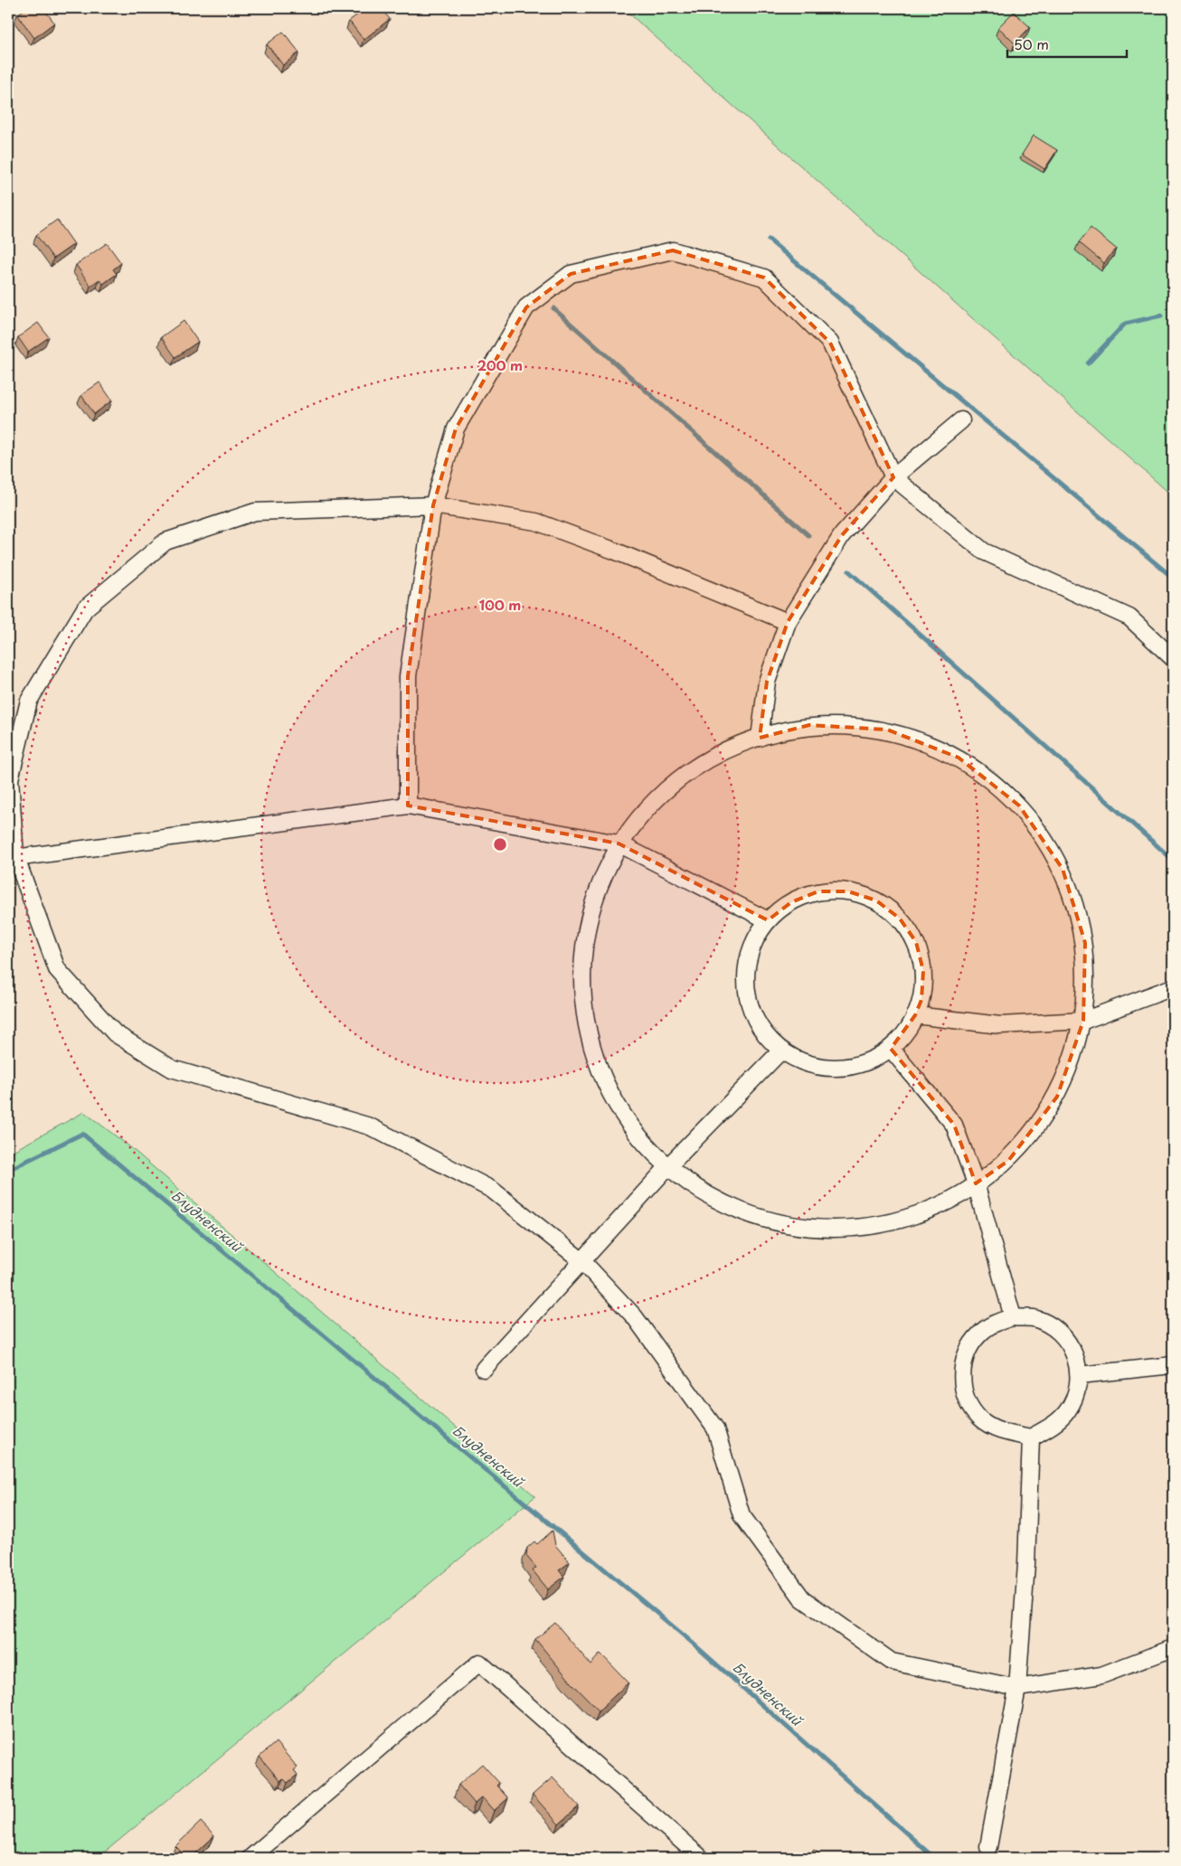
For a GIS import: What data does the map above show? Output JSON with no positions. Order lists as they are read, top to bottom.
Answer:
{
  "water": ["Блудненский"],
  "scale_bar": "50 m",
  "rings": ["200 m", "100 m"]
}
